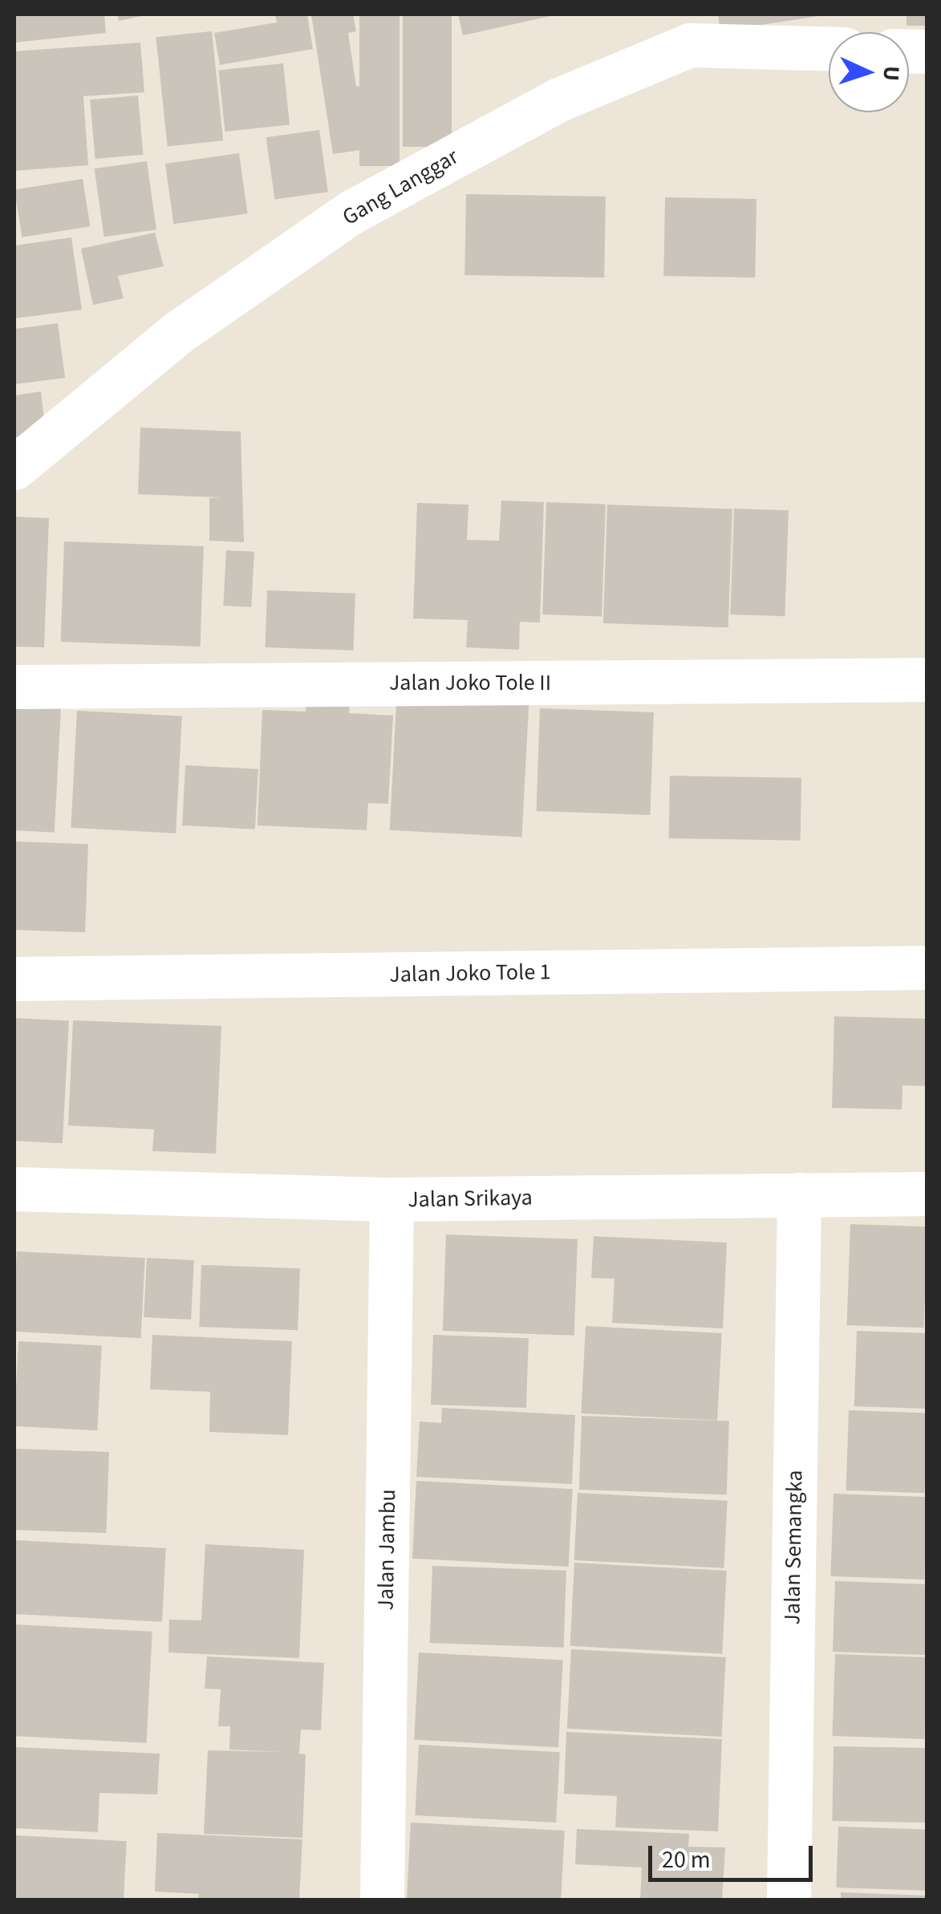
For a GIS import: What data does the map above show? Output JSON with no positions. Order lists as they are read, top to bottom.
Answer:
{
  "streets": {
    "street": [
      "Gang Langgar",
      "Jalan Joko Tole II",
      "Jalan Joko Tole 1",
      "Jalan Srikaya",
      "Jalan Semangka",
      "Jalan Jambu"
    ]
  },
  "crossings": [
    ["Jalan Srikaya", "Jalan Semangka"],
    ["Jalan Srikaya", "Jalan Jambu"]
  ],
  "scale_bar": "20 m",
  "north": "right"
}
